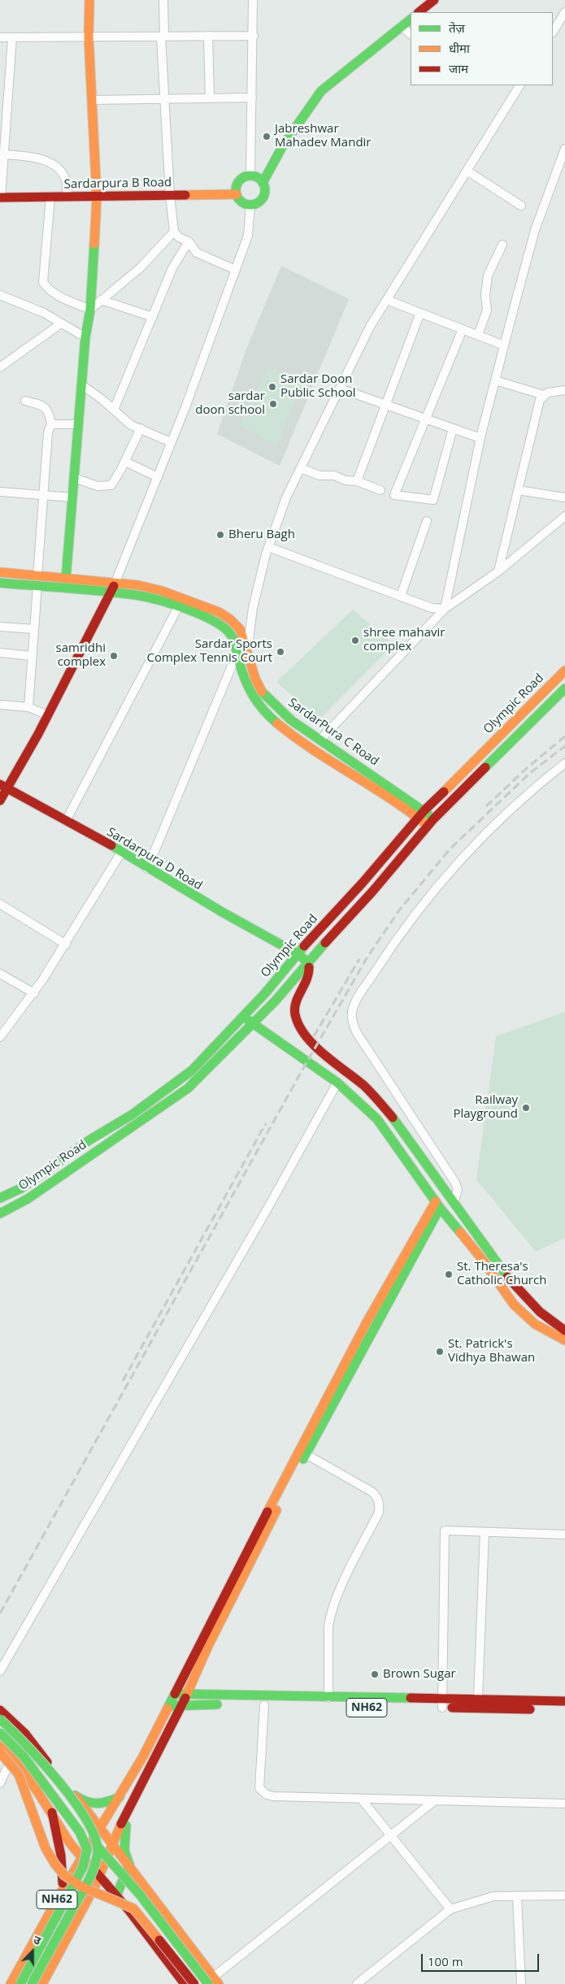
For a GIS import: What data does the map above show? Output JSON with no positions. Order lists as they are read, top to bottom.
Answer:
{
  "streets": {
    "main road": [
      "Sardarpura B Road",
      "Olympic Road",
      "SardarPura C Road",
      "Sardarpura D Road",
      "NH62"
    ]
  },
  "crossings": [
    ["Olympic Road", "SardarPura C Road"],
    ["Olympic Road", "Sardarpura D Road"]
  ],
  "places": [
    "Jabreshwar Mahadev Mandir",
    "Sardar Doon Public School",
    "sardar doon school",
    "Bheru Bagh",
    "shree mahavir complex",
    "Sardar Sports Complex Tennis Court",
    "samridhi complex",
    "Railway Playground",
    "St. Theresa's Catholic Church",
    "St. Patrick's Vidhya Bhawan",
    "Brown Sugar"
  ],
  "legend": ["तेज़", "धीमा", "जाम"],
  "scale_bar": "100 m",
  "north": "top"
}
